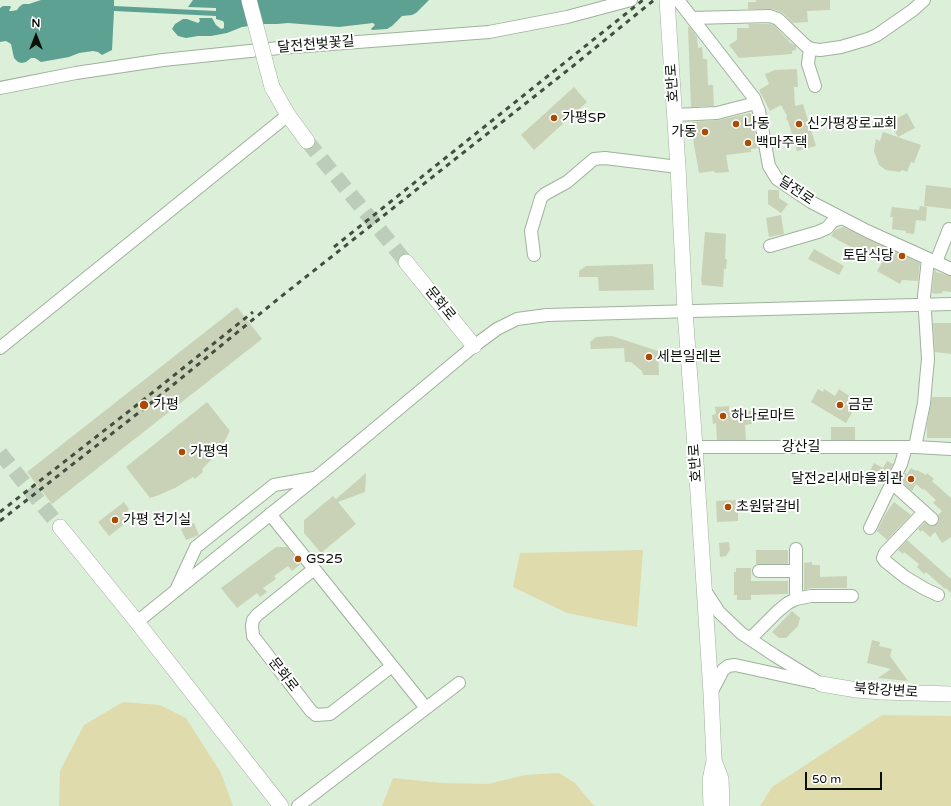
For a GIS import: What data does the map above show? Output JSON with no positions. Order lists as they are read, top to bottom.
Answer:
{
  "streets": {
    "main road": ["호반로", "문화로", "북한강변로"],
    "street": ["달전천벚꽃길", "달전로", "강산길"]
  },
  "crossings": [
    ["호반로", "강산길"]
  ],
  "places": [
    "가평SP",
    "나동",
    "신가평장로교회",
    "가동",
    "백마주택",
    "토담식당",
    "세븐일레븐",
    "가평",
    "금문",
    "하나로마트",
    "가평역",
    "달전2리새마을회관",
    "초원닭갈비",
    "가평 전기실",
    "GS25"
  ],
  "scale_bar": "50 m",
  "north": "top"
}
